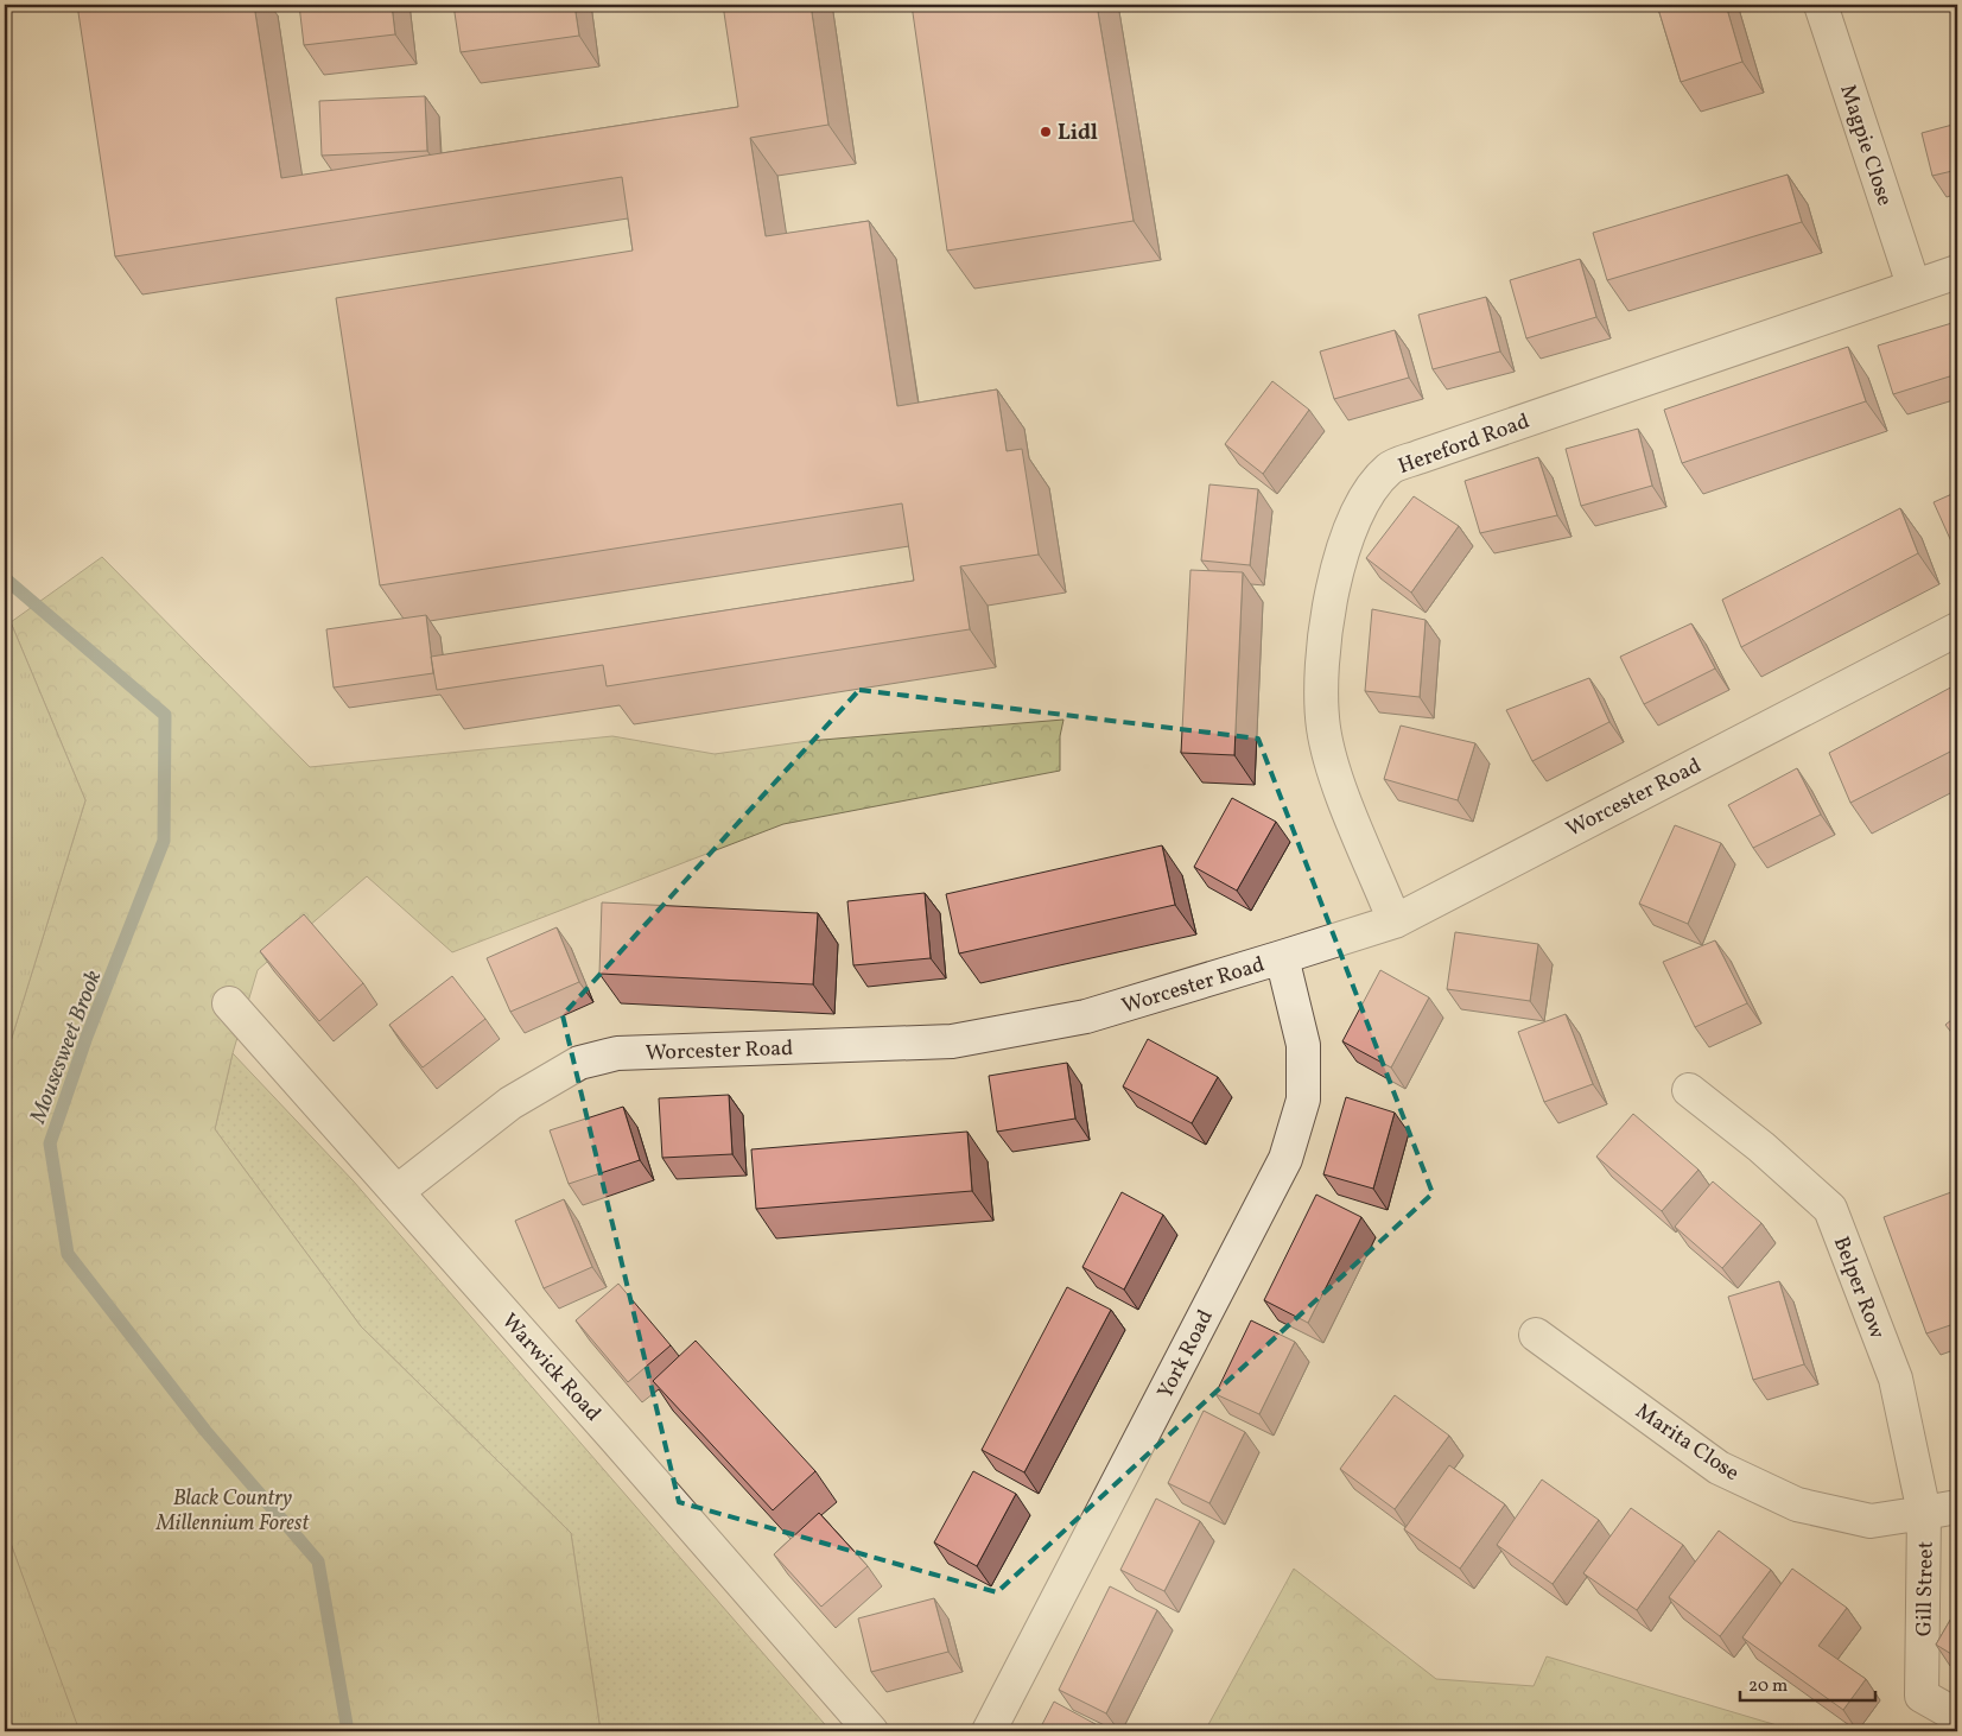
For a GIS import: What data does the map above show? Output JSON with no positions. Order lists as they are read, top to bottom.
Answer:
{
  "streets": {
    "street": [
      "Magpie Close",
      "Hereford Road",
      "Worcester Road",
      "Belper Row",
      "York Road",
      "Warwick Road",
      "Marita Close",
      "Gill Street"
    ]
  },
  "crossings": [
    ["Magpie Close", "Hereford Road"],
    ["Hereford Road", "Worcester Road"],
    ["Worcester Road", "York Road"],
    ["Worcester Road", "Warwick Road"],
    ["Belper Row", "Marita Close"],
    ["Belper Row", "Gill Street"],
    ["Marita Close", "Gill Street"]
  ],
  "water": ["Mousesweet Brook"],
  "parks": ["Black Country Millennium Forest"],
  "places": ["Lidl"],
  "scale_bar": "20 m"
}
